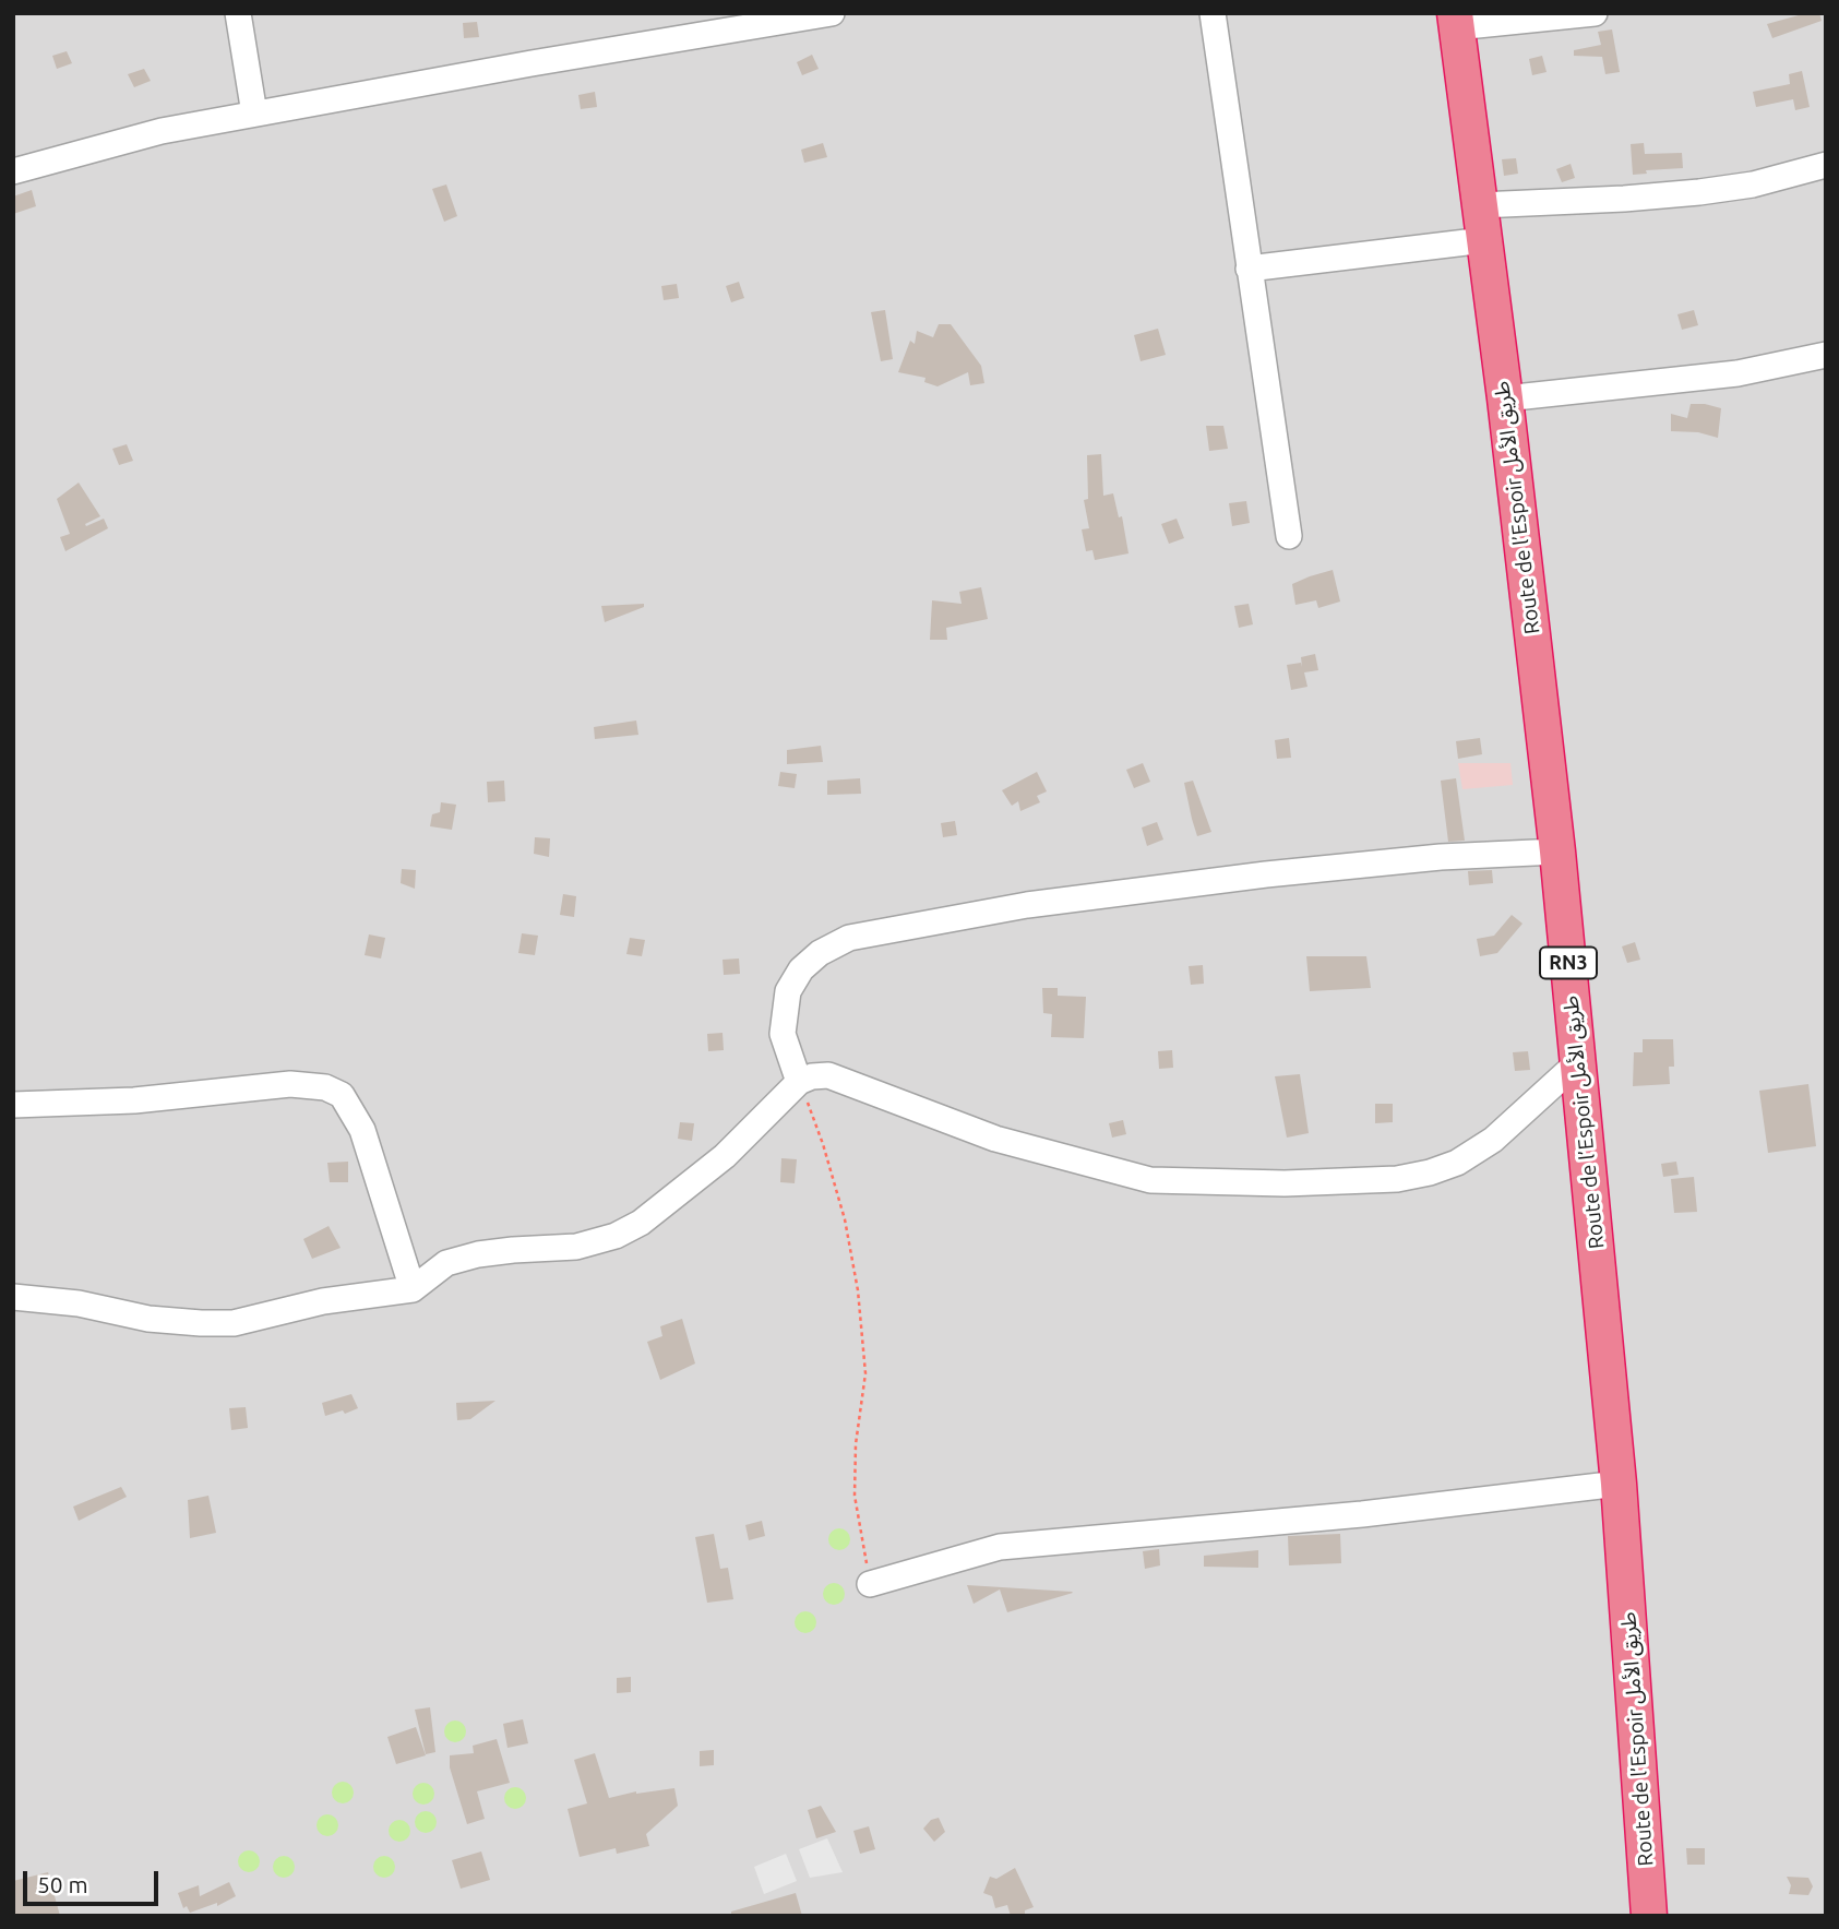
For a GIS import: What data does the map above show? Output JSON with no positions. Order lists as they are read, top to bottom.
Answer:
{
  "streets": {
    "highway": ["Route de l’Espoir طريق الأمل", "RN3"]
  },
  "scale_bar": "50 m"
}
